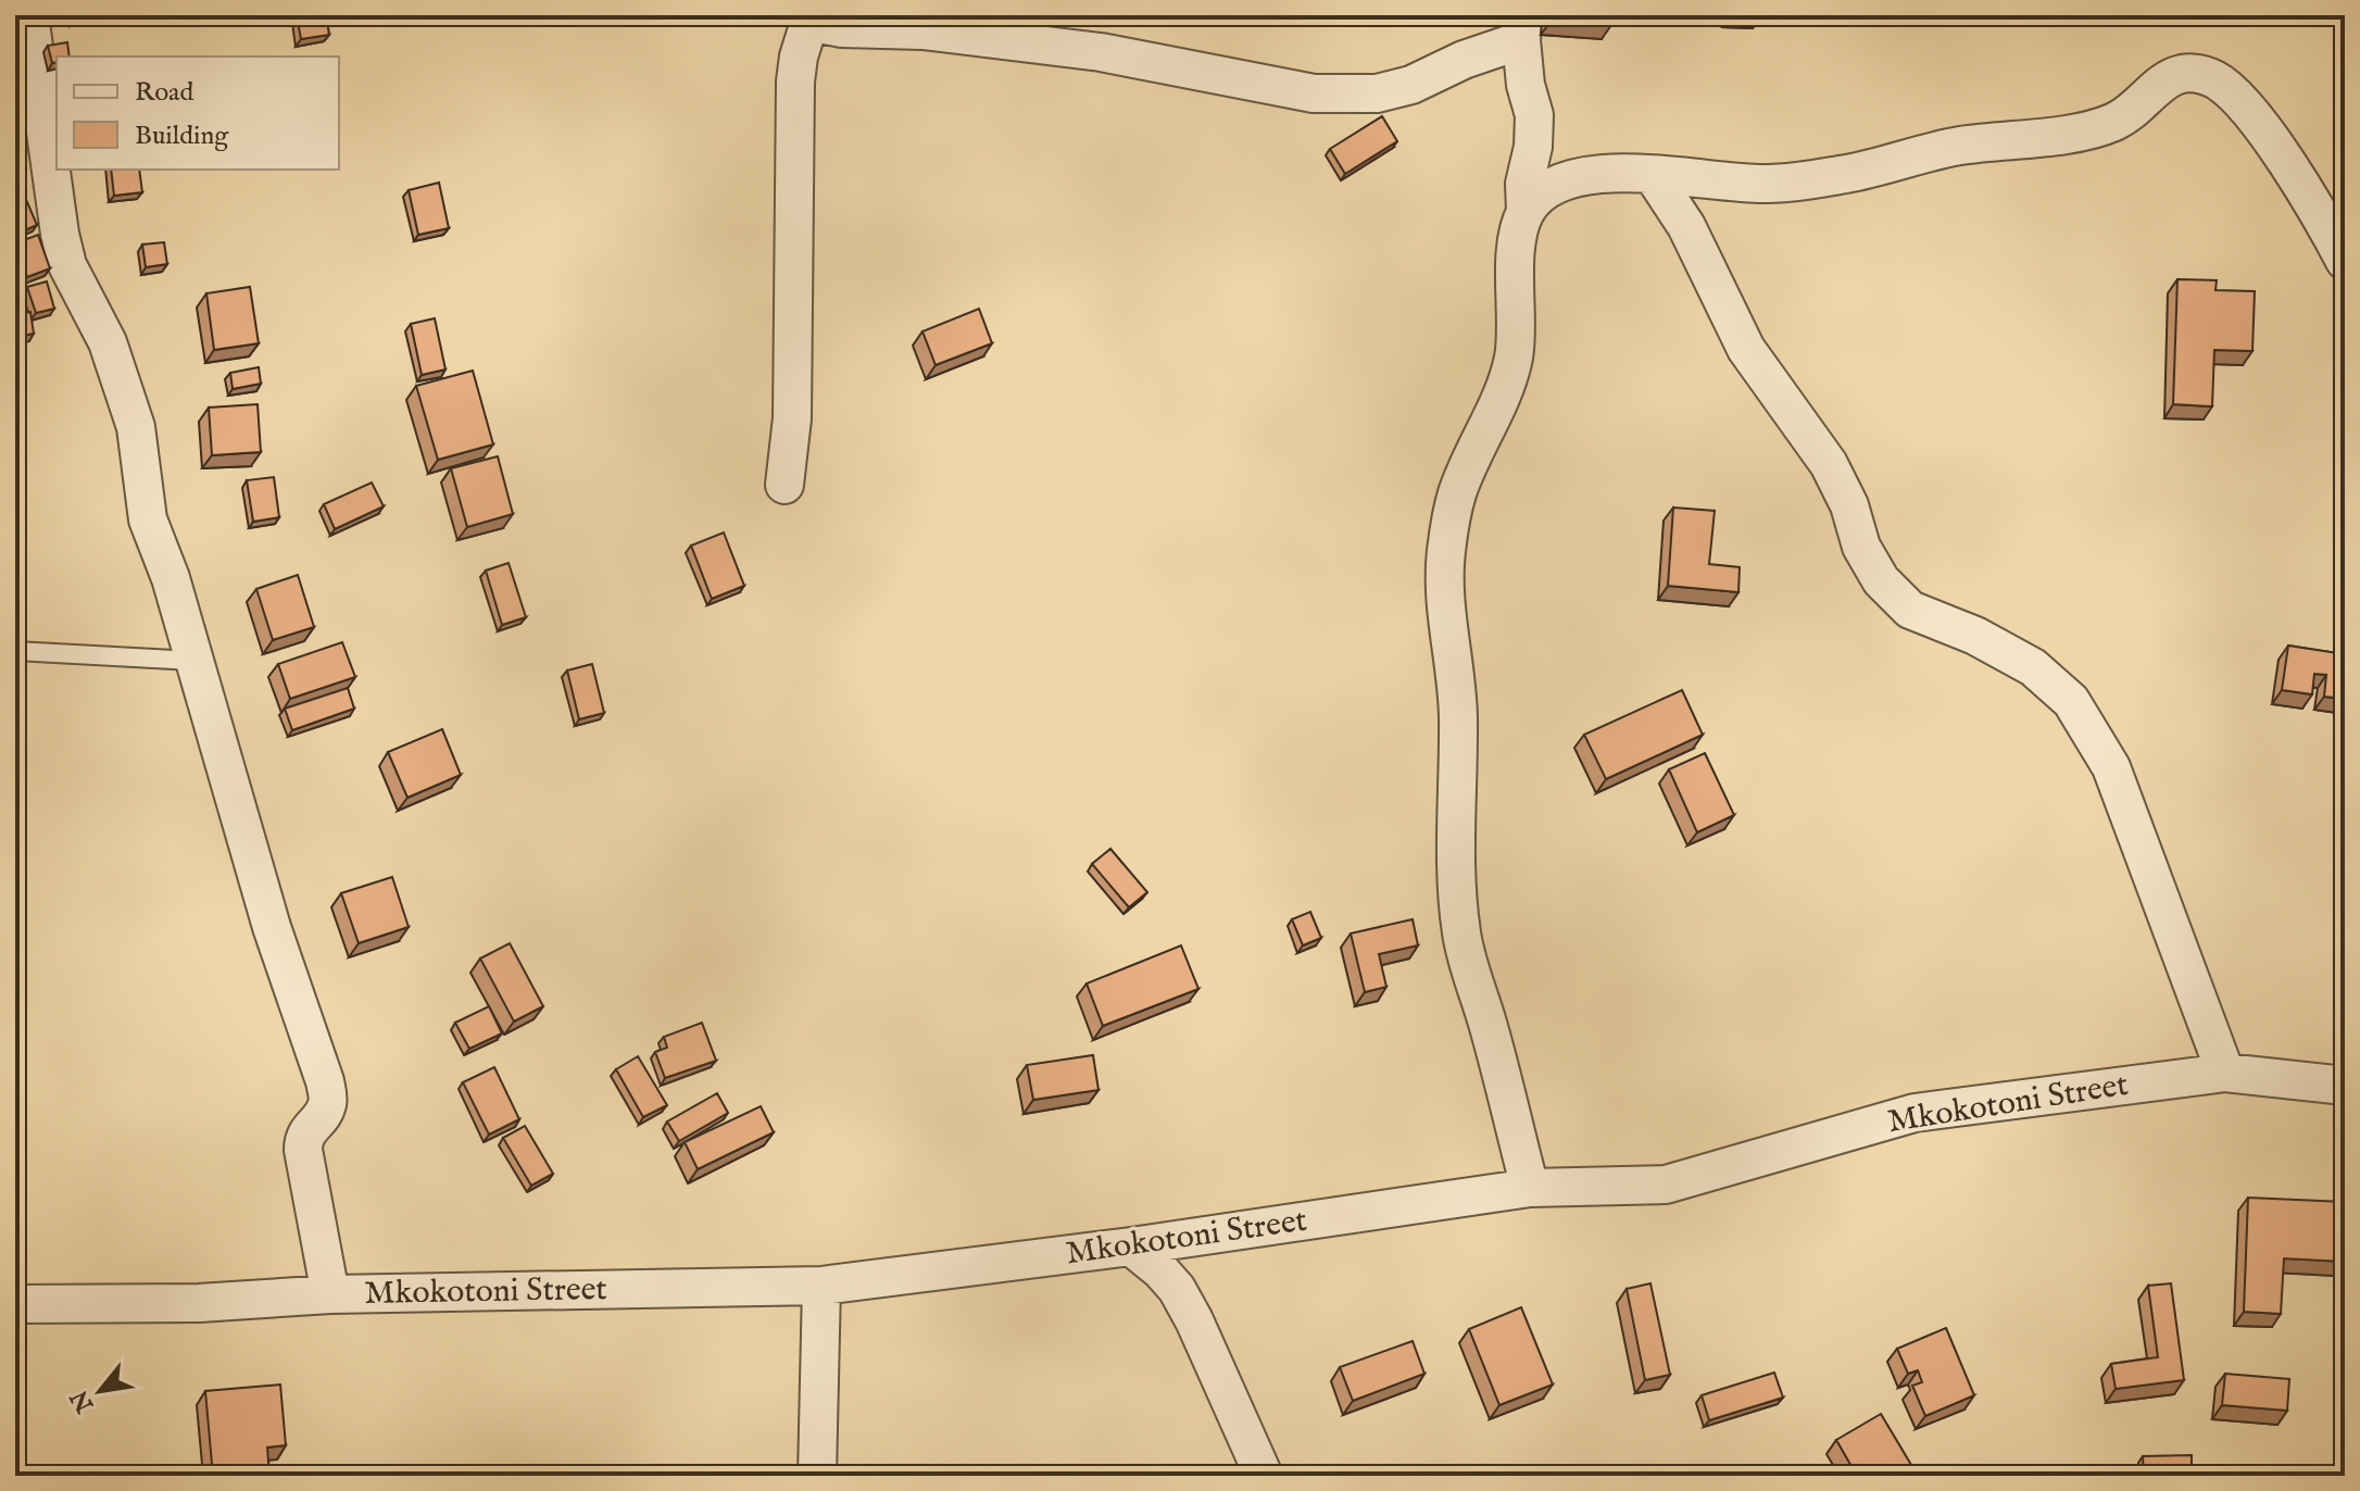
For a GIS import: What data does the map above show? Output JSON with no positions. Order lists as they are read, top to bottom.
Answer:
{
  "streets": {
    "street": ["Mkokotoni Street"]
  },
  "legend": ["Road", "Building"],
  "north": "bottom left"
}
